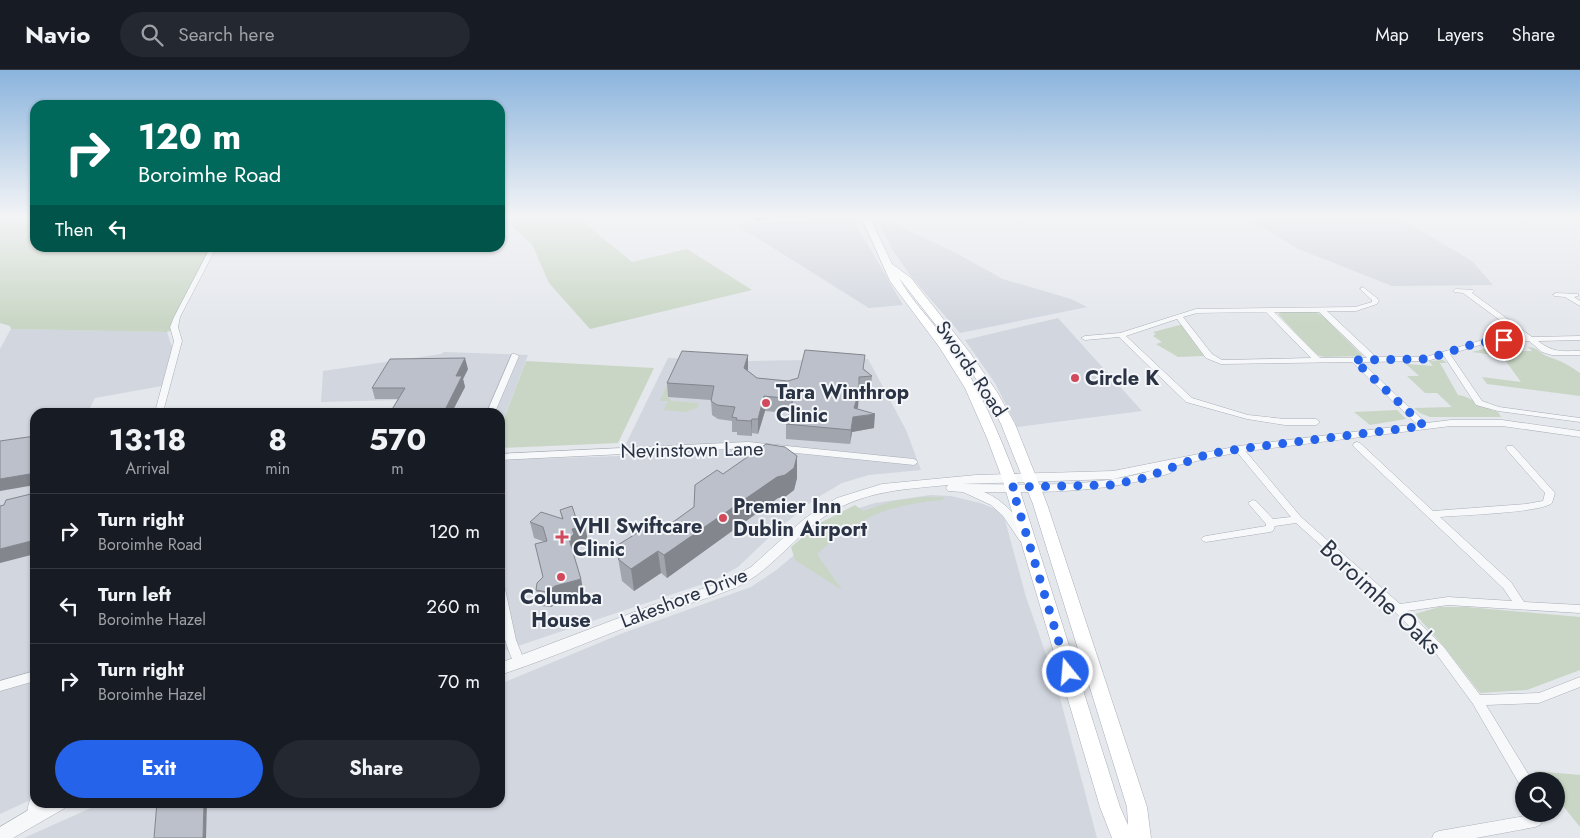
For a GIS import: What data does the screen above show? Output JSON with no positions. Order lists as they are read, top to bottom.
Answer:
{
  "streets": {
    "main road": ["Swords Road"],
    "street": ["Nevinstown Lane", "Boroimhe Oaks", "Lakeshore Drive"]
  },
  "crossings": [
    ["Swords Road", "Lakeshore Drive"],
    ["Boroimhe Oaks", "Lakeshore Drive"]
  ],
  "places": {
    "other": [
      "Circle K",
      "Tara Winthrop Clinic",
      "Premier Inn Dublin Airport",
      "Columba House"
    ],
    "health": ["VHI Swiftcare Clinic"]
  },
  "page": {
    "header": "Navio",
    "search": "Search here",
    "nav": ["Map", "Layers", "Share"],
    "turn": ["120 m", "Boroimhe Road"],
    "then": "Then",
    "eta": [
      "13:18",
      "Arrival",
      "8",
      "min",
      "570",
      "m"
    ],
    "list": [
      {
        "name": "Turn right",
        "note": "Boroimhe Road",
        "value": "120 m"
      },
      {
        "name": "Turn left",
        "note": "Boroimhe Hazel",
        "value": "260 m"
      },
      {
        "name": "Turn right",
        "note": "Boroimhe Hazel",
        "value": "70 m"
      }
    ],
    "buttons": ["Exit", "Share"]
  }
}
